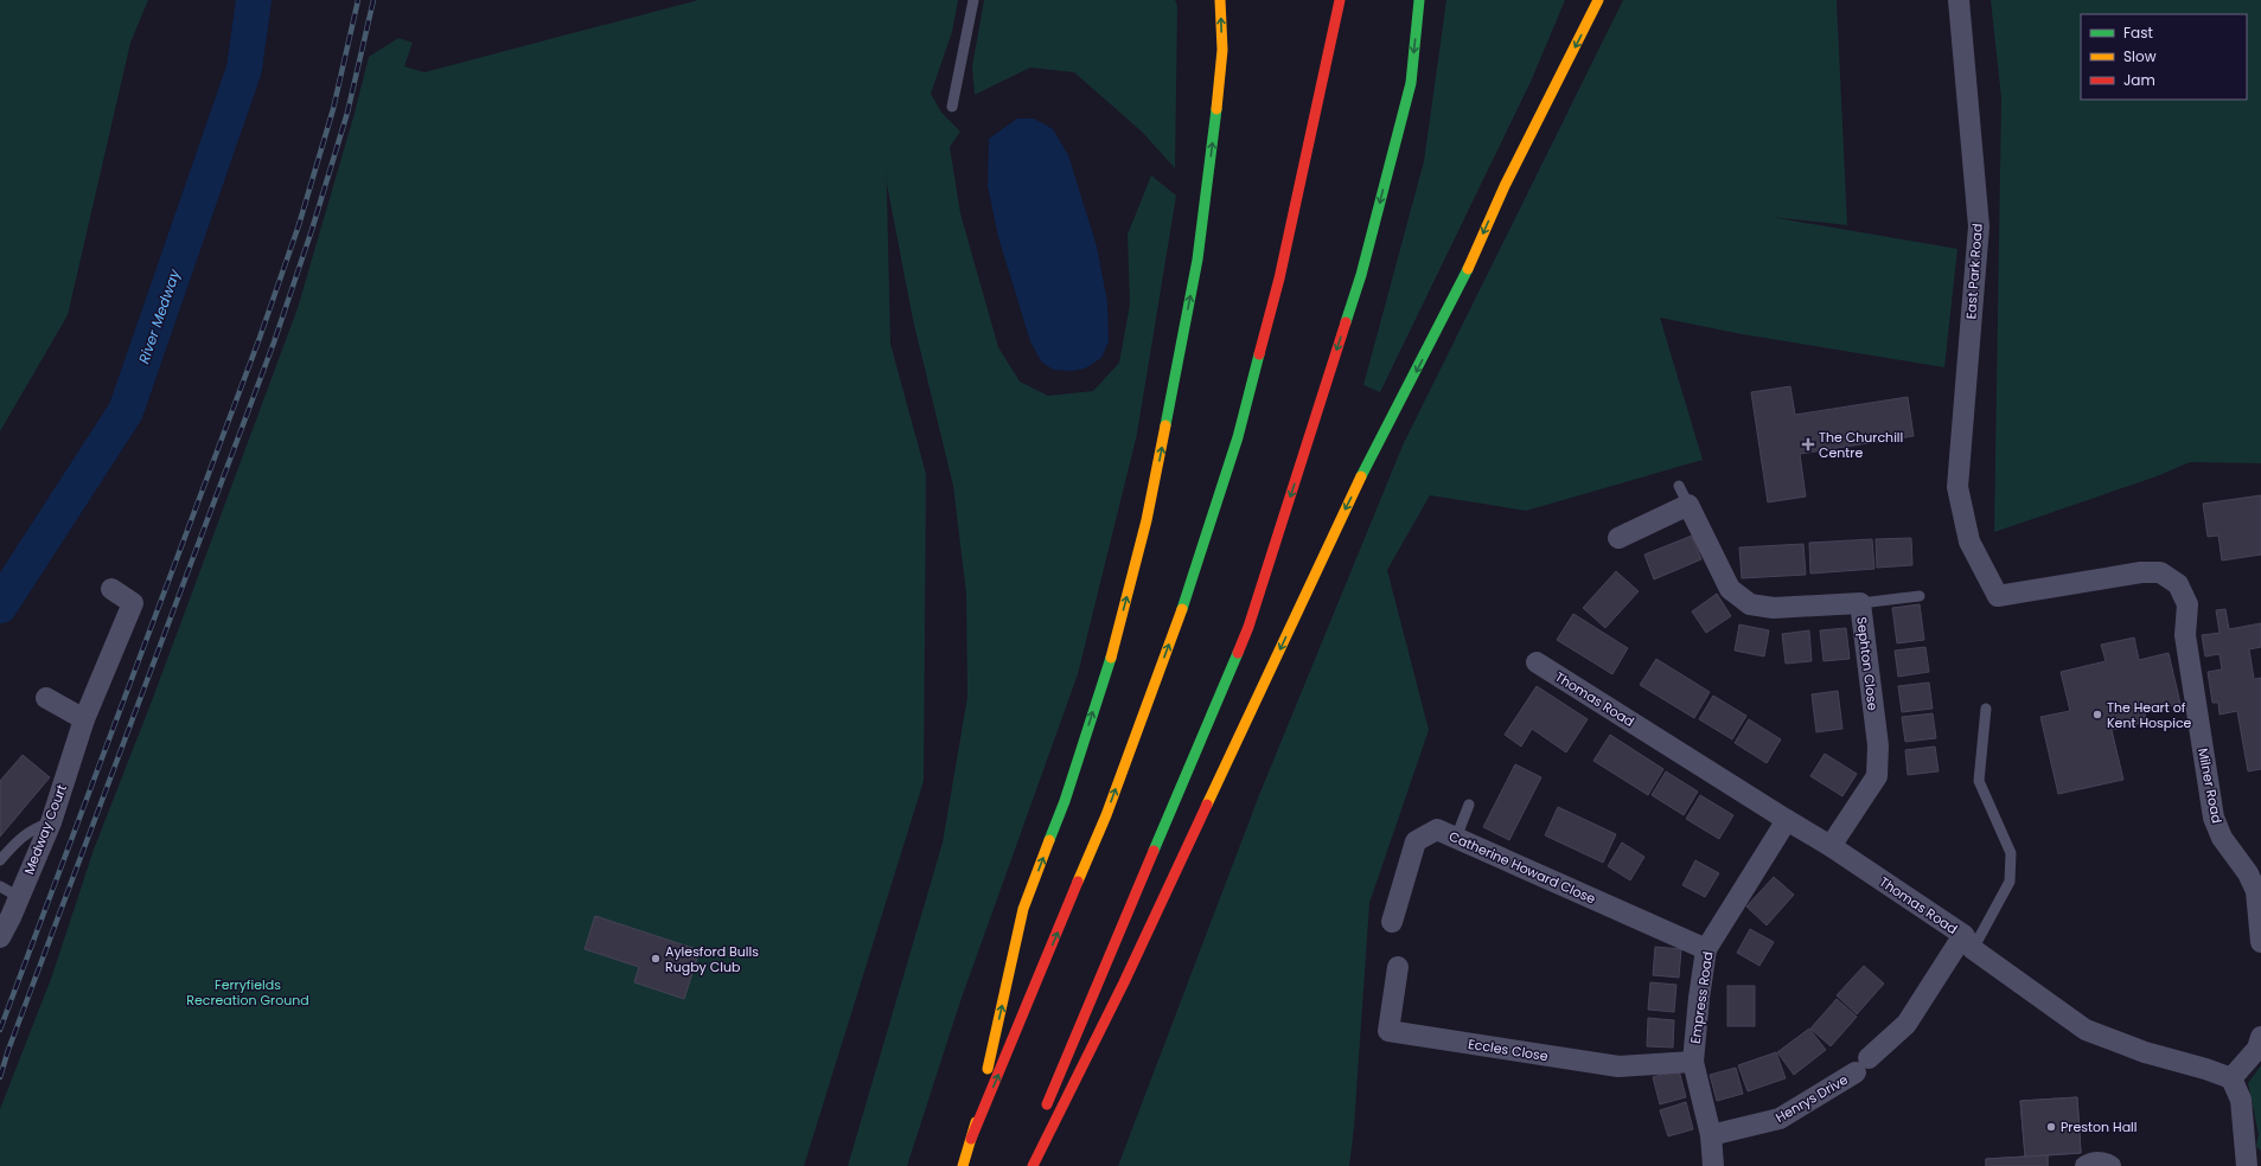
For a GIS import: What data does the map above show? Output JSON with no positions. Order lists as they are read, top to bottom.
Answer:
{
  "streets": {
    "street": [
      "East Park Road",
      "Sephton Close",
      "Thomas Road",
      "Milner Road",
      "Medway Court",
      "Catherine Howard Close",
      "Empress Road",
      "Eccles Close",
      "Henrys Drive"
    ]
  },
  "crossings": [
    ["East Park Road", "Milner Road"],
    ["Sephton Close", "Thomas Road"],
    ["Thomas Road", "Empress Road"],
    ["Thomas Road", "Henrys Drive"],
    ["Catherine Howard Close", "Empress Road"],
    ["Empress Road", "Eccles Close"],
    ["Empress Road", "Henrys Drive"]
  ],
  "water": ["River Medway"],
  "parks": ["Ferryfields Recreation Ground"],
  "places": {
    "health": ["The Churchill Centre"],
    "other": ["The Heart of Kent Hospice", "Aylesford Bulls Rugby Club", "Preston Hall"]
  },
  "legend": ["Fast", "Slow", "Jam"]
}
